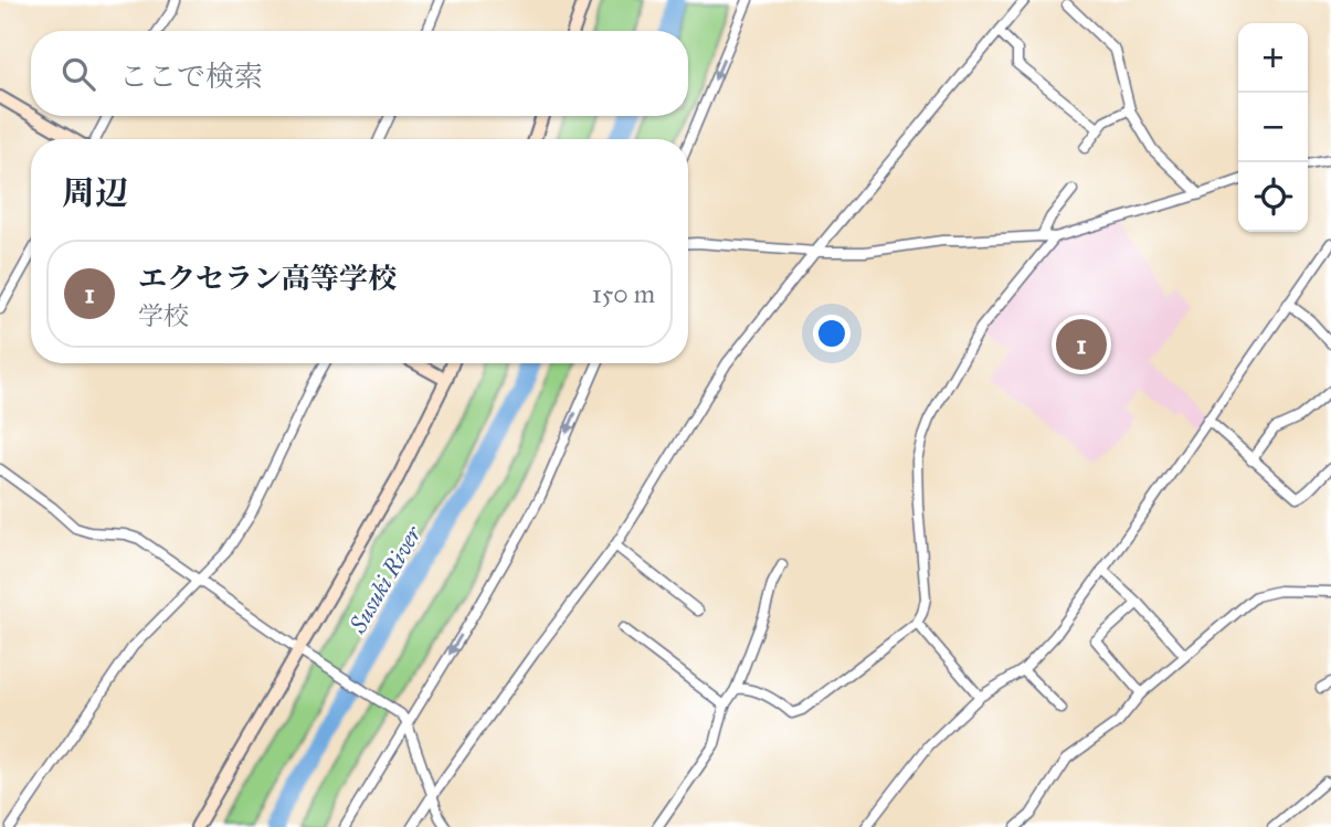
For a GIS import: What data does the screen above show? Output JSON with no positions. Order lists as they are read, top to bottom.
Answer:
{
  "water": ["Susuki River"],
  "page": {
    "map_buttons": ["+", "−"],
    "search": "ここで検索",
    "heading": "周辺",
    "list": [
      {
        "mark": "1",
        "name": "エクセラン高等学校",
        "note": "学校",
        "value": "150 m"
      }
    ],
    "pins": "1"
  }
}
